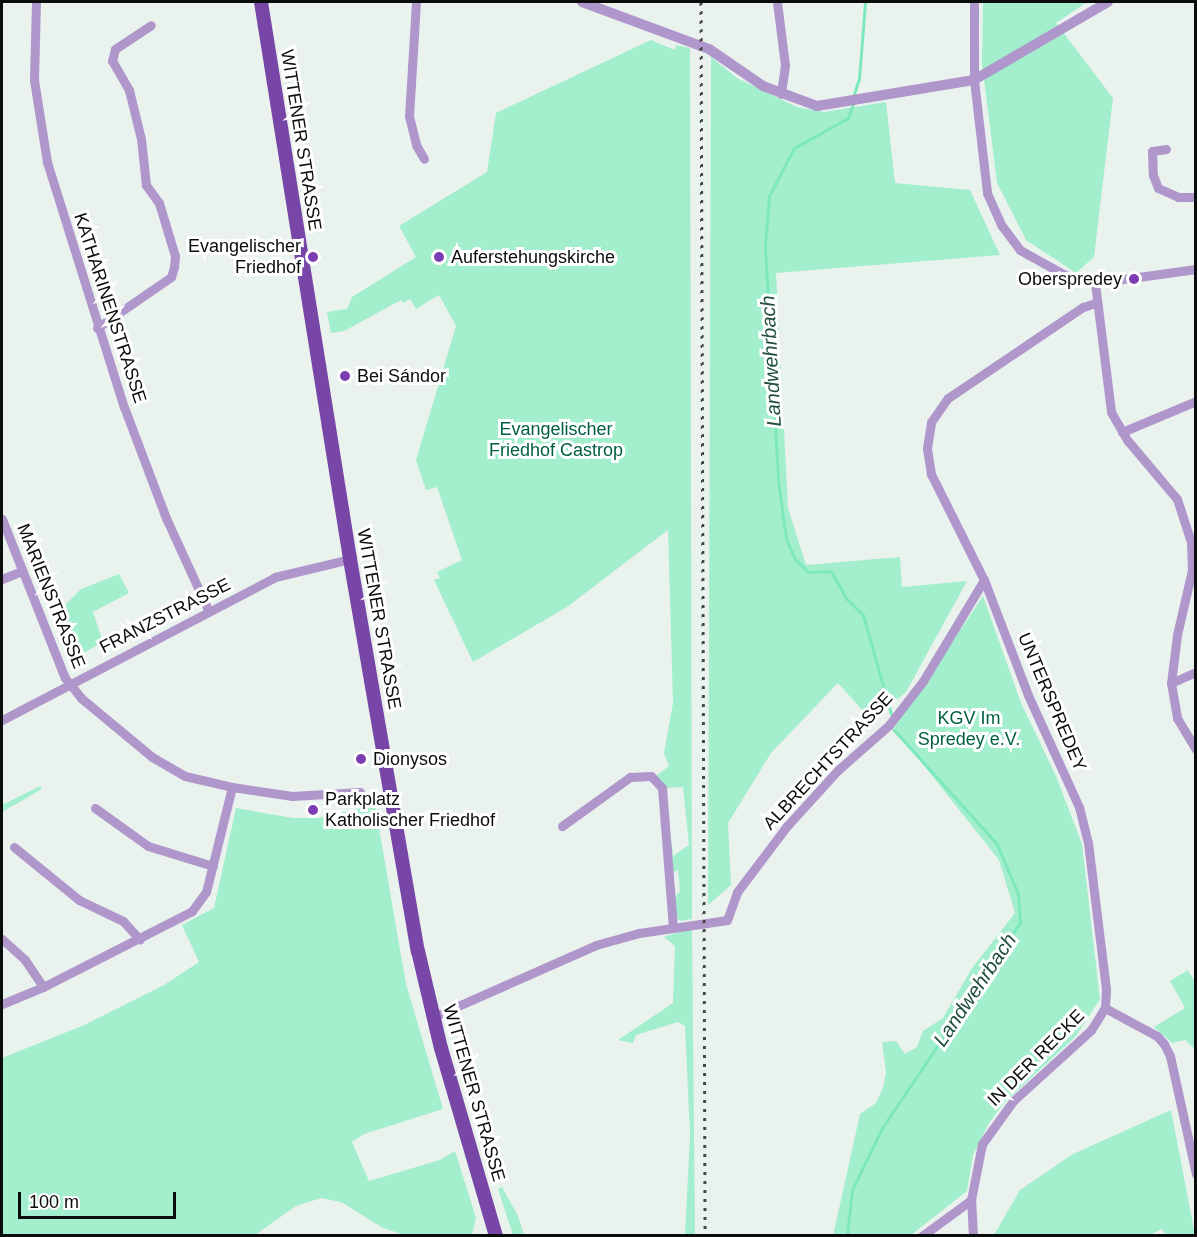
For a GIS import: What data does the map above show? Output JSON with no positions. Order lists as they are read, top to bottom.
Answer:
{
  "streets": {
    "main road": ["WITTENER STRASSE"],
    "street": [
      "KATHARINENSTRASSE",
      "MARIENSTRASSE",
      "FRANZSTRASSE",
      "UNTERSPREDEY",
      "ALBRECHTSTRASSE",
      "IN DER RECKE"
    ]
  },
  "crossings": [
    ["WITTENER STRASSE", "FRANZSTRASSE"],
    ["WITTENER STRASSE", "ALBRECHTSTRASSE"],
    ["KATHARINENSTRASSE", "FRANZSTRASSE"],
    ["MARIENSTRASSE", "FRANZSTRASSE"],
    ["UNTERSPREDEY", "ALBRECHTSTRASSE"],
    ["UNTERSPREDEY", "IN DER RECKE"]
  ],
  "water": ["Landwehrbach"],
  "parks": ["Evangelischer Friedhof Castrop", "KGV Im Spredey e.V."],
  "places": [
    "Evangelischer Friedhof",
    "Auferstehungskirche",
    "Oberspredey",
    "Bei Sándor",
    "Dionysos",
    "Parkplatz Katholischer Friedhof"
  ],
  "scale_bar": "100 m"
}
